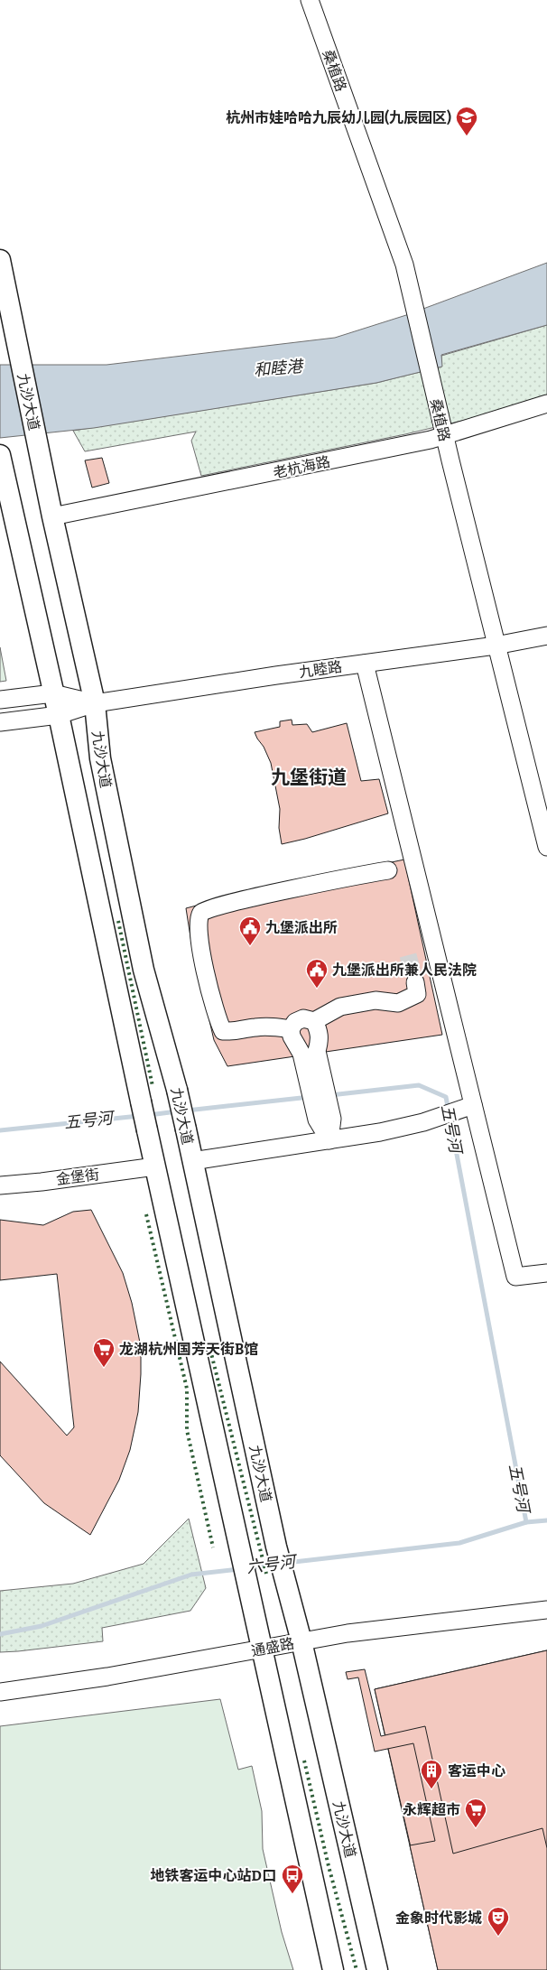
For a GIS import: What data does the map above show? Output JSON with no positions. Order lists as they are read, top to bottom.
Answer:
{
  "streets": {
    "main road": ["九沙大道"],
    "street": [
      "桑植路",
      "老杭海路",
      "九睦路",
      "金堡街",
      "通盛路"
    ]
  },
  "crossings": [
    ["桑植路", "老杭海路"],
    ["桑植路", "九睦路"],
    ["九沙大道", "老杭海路"],
    ["九沙大道", "九睦路"],
    ["九沙大道", "通盛路"]
  ],
  "districts": ["九堡街道"],
  "water": ["和睦港", "五号河", "六号河"],
  "places": {
    "school or university": ["杭州市娃哈哈九辰幼儿园(九辰园区)"],
    "public building": ["九堡派出所", "九堡派出所兼人民法院"],
    "supermarket": ["龙湖杭州国芳天街B馆", "永辉超市"],
    "building": ["客运中心"],
    "bus stop": ["地铁客运中心站D口"],
    "theatre": ["金象时代影城"]
  }
}
